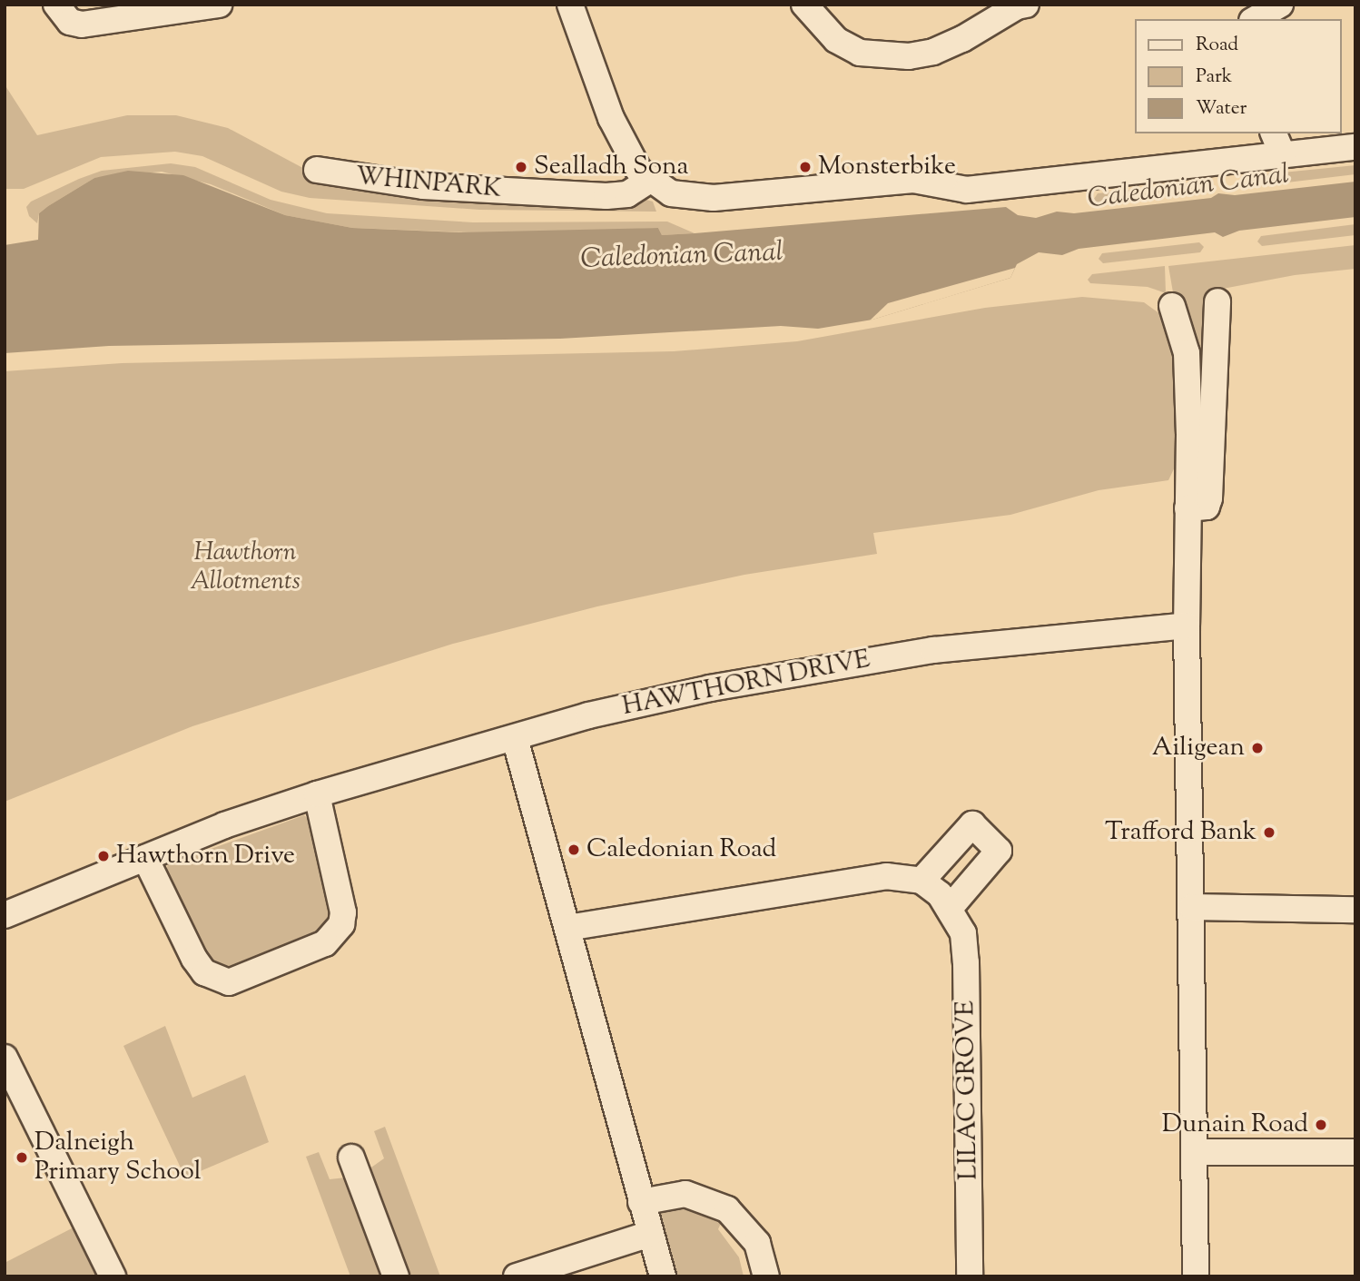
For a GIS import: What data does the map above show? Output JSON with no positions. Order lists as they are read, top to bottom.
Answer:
{
  "streets": {
    "street": ["WHINPARK", "HAWTHORN DRIVE", "LILAC GROVE"]
  },
  "water": ["Caledonian Canal"],
  "parks": ["Hawthorn Allotments"],
  "places": [
    "Sealladh Sona",
    "Monsterbike",
    "Ailigean",
    "Trafford Bank",
    "Caledonian Road",
    "Hawthorn Drive",
    "Dunain Road",
    "Dalneigh Primary School"
  ],
  "legend": ["Road", "Park", "Water"]
}
